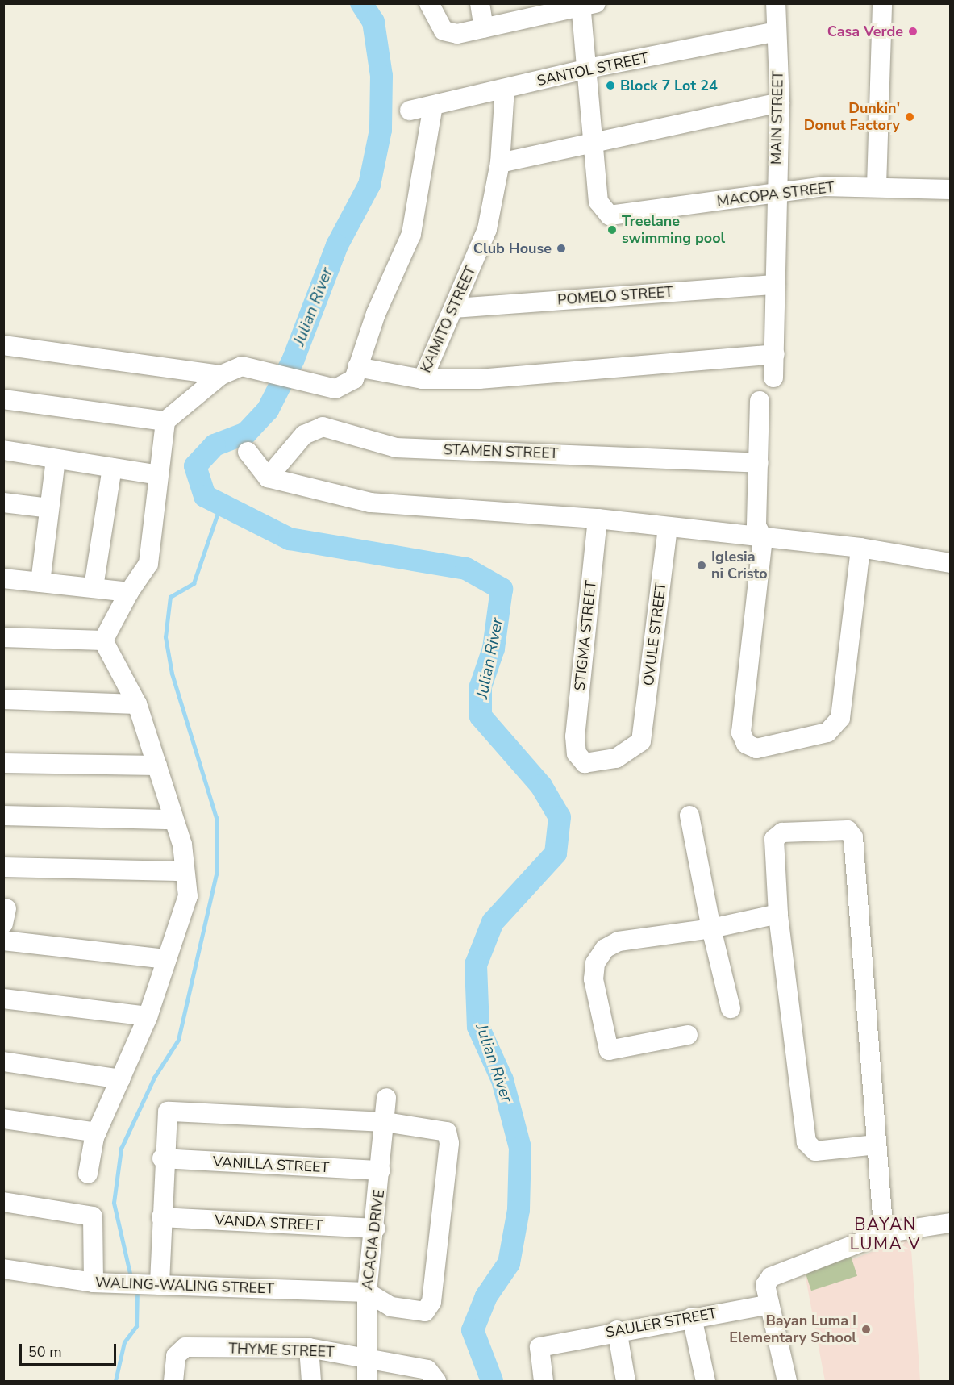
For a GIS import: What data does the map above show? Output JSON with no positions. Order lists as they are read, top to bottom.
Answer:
{
  "streets": {
    "street": [
      "SANTOL STREET",
      "MAIN STREET",
      "MACOPA STREET",
      "POMELO STREET",
      "KAIMITO STREET",
      "STAMEN STREET",
      "OVULE STREET",
      "STIGMA STREET",
      "VANILLA STREET",
      "VANDA STREET",
      "ACACIA DRIVE",
      "WALING-WALING STREET",
      "SAULER STREET",
      "THYME STREET"
    ]
  },
  "crossings": [
    ["SANTOL STREET", "MAIN STREET"],
    ["SANTOL STREET", "MACOPA STREET"],
    ["SANTOL STREET", "KAIMITO STREET"],
    ["MAIN STREET", "MACOPA STREET"],
    ["MAIN STREET", "POMELO STREET"],
    ["POMELO STREET", "KAIMITO STREET"],
    ["OVULE STREET", "STIGMA STREET"],
    ["VANILLA STREET", "ACACIA DRIVE"],
    ["VANDA STREET", "ACACIA DRIVE"],
    ["ACACIA DRIVE", "WALING-WALING STREET"],
    ["ACACIA DRIVE", "THYME STREET"]
  ],
  "districts": ["BAYAN LUMA V"],
  "water": ["Julian River"],
  "places": [
    "Casa Verde",
    "Block 7 Lot 24",
    "Dunkin' Donut Factory",
    "Treelane swimming pool",
    "Club House",
    "Iglesia ni Cristo",
    "Bayan Luma I Elementary School"
  ],
  "scale_bar": "50 m"
}
